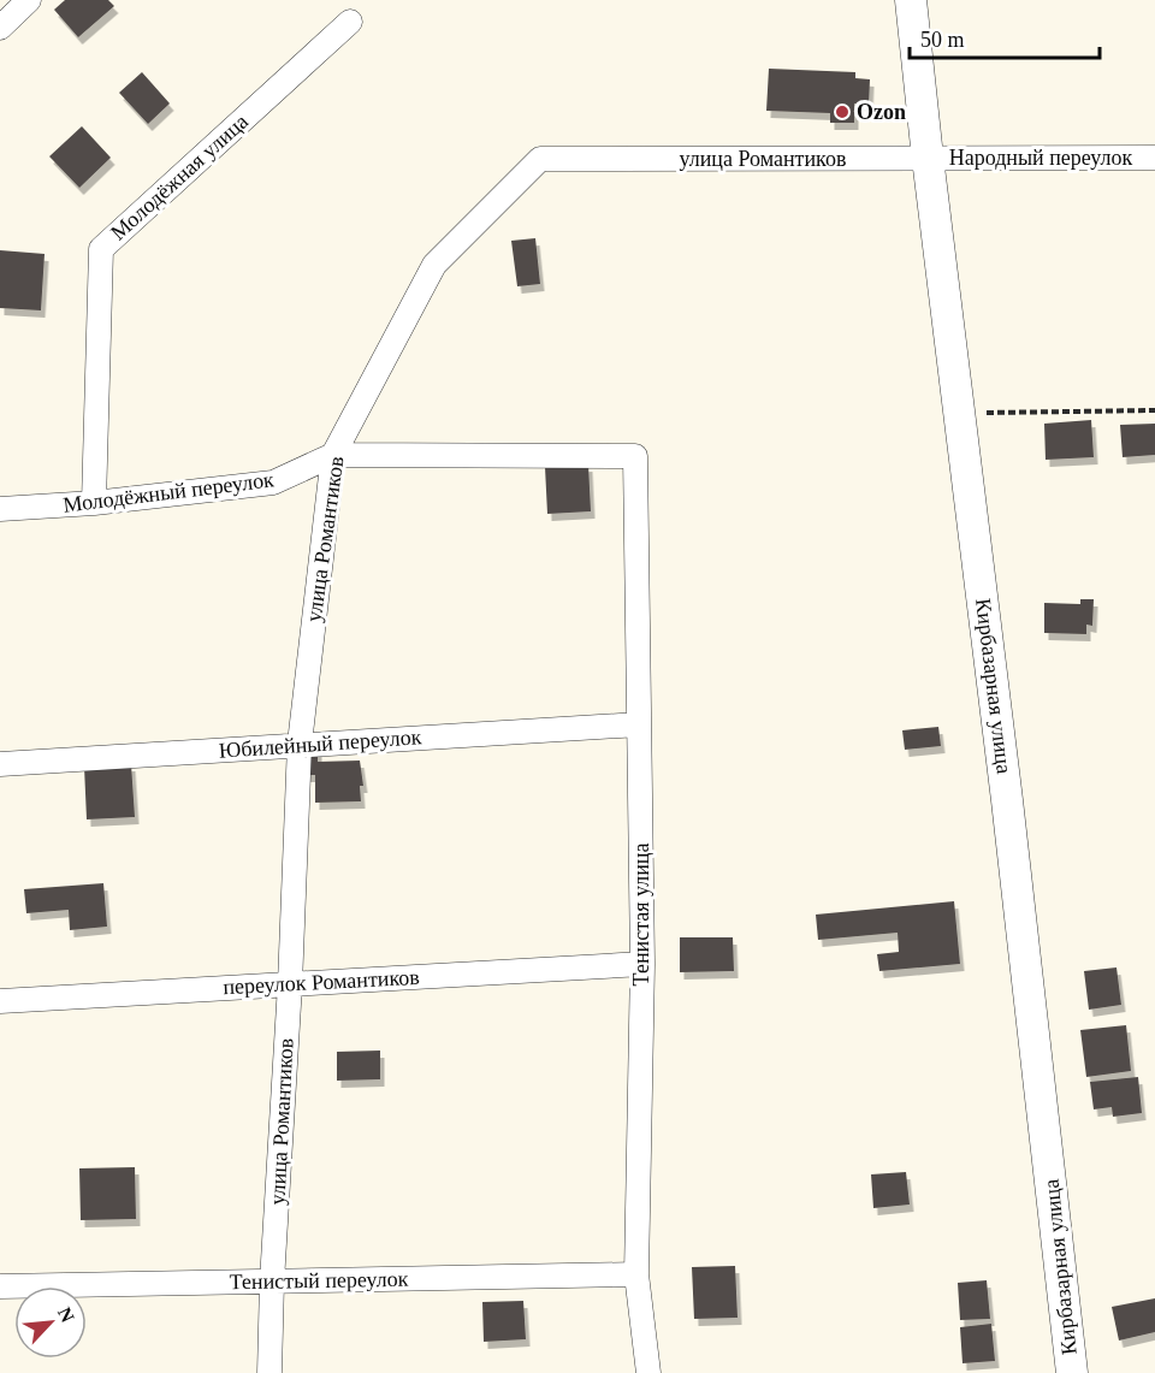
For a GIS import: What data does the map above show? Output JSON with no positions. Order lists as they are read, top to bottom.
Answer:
{
  "streets": {
    "street": [
      "Народный переулок",
      "улица Романтиков",
      "Молодёжная улица",
      "Молодёжный переулок",
      "Кирбазарная улица",
      "Юбилейный переулок",
      "Тенистая улица",
      "переулок Романтиков",
      "Тенистый переулок"
    ]
  },
  "crossings": [
    ["Народный переулок", "улица Романтиков"],
    ["Народный переулок", "Кирбазарная улица"],
    ["улица Романтиков", "Молодёжный переулок"],
    ["улица Романтиков", "Кирбазарная улица"],
    ["улица Романтиков", "Юбилейный переулок"],
    ["улица Романтиков", "переулок Романтиков"],
    ["улица Романтиков", "Тенистый переулок"],
    ["Молодёжная улица", "Молодёжный переулок"],
    ["Молодёжный переулок", "Тенистая улица"],
    ["Юбилейный переулок", "Тенистая улица"],
    ["Тенистая улица", "переулок Романтиков"],
    ["Тенистая улица", "Тенистый переулок"]
  ],
  "places": ["Ozon"],
  "scale_bar": "50 m",
  "north": "top right"
}
